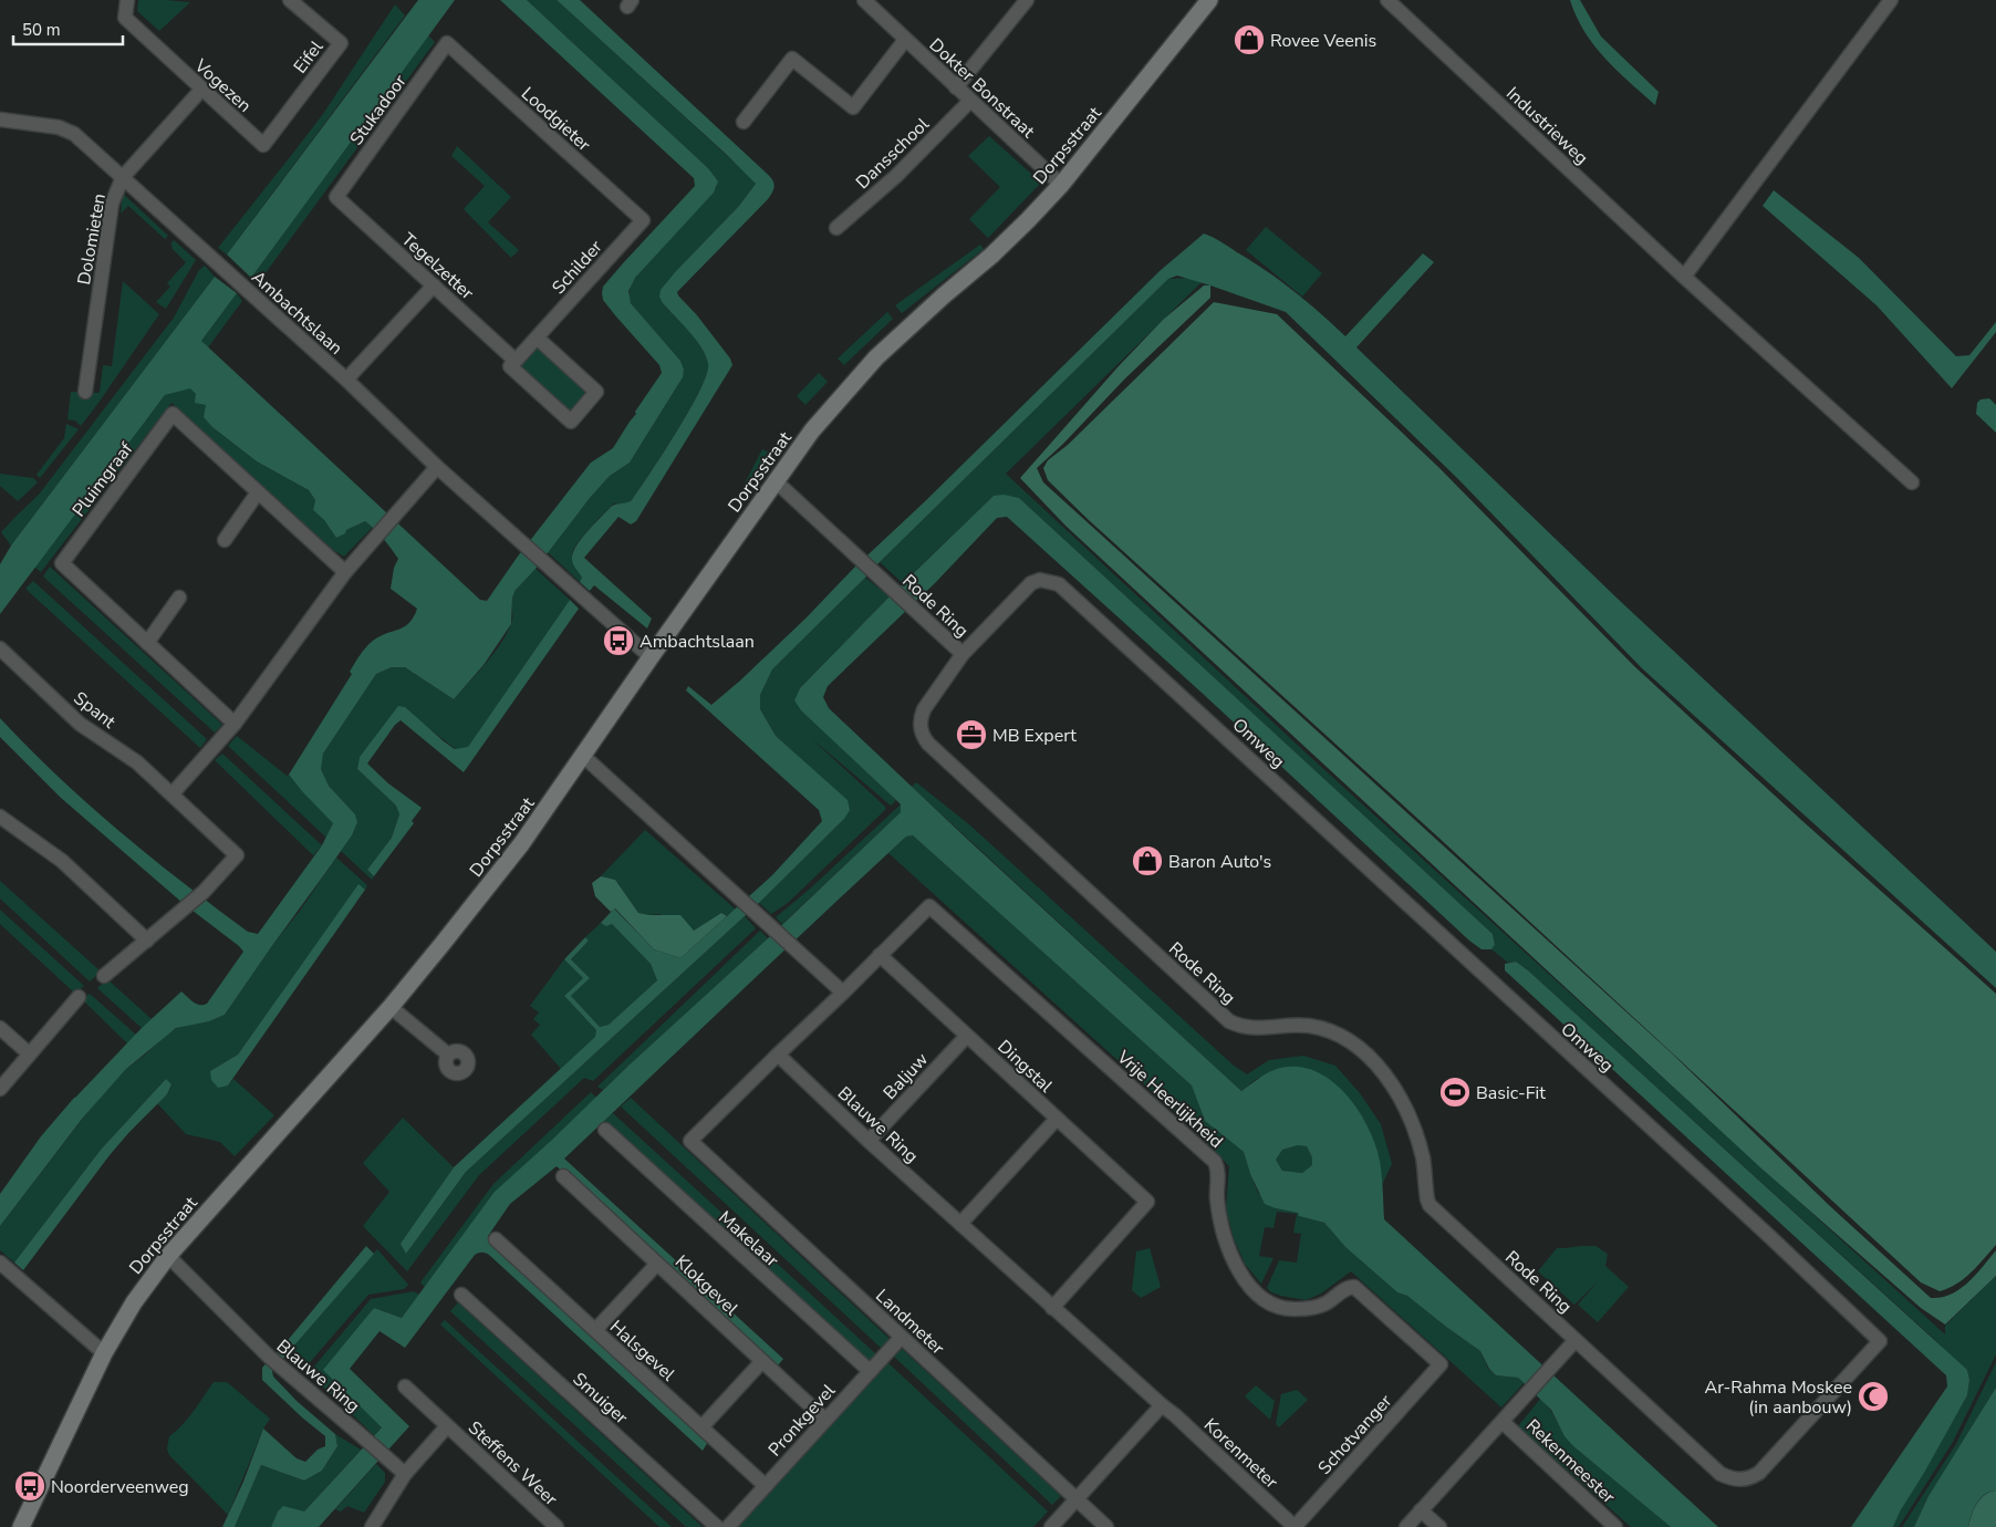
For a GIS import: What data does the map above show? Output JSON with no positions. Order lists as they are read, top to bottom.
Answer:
{
  "streets": {
    "street": [
      "Eifel",
      "Vogezen",
      "Dokter Bonstraat",
      "Stukadoor",
      "Loodgieter",
      "Industrieweg",
      "Dorpsstraat",
      "Dansschool",
      "Dolomieten",
      "Tegelzetter",
      "Schilder",
      "Ambachtslaan",
      "Pluimgraaf",
      "Rode Ring",
      "Spant",
      "Omweg",
      "Dingstal",
      "Baljuw",
      "Vrije Heerlijkheid",
      "Blauwe Ring",
      "Makelaar",
      "Klokgevel",
      "Landmeter",
      "Halsgevel",
      "Smuiger",
      "Pronkgevel",
      "Schotvanger",
      "Korenmeter",
      "Rekenmeester",
      "Steffens Weer"
    ]
  },
  "crossings": [
    ["Eifel", "Vogezen"],
    ["Vogezen", "Dolomieten"],
    ["Dokter Bonstraat", "Dorpsstraat"],
    ["Dokter Bonstraat", "Dansschool"],
    ["Stukadoor", "Loodgieter"],
    ["Stukadoor", "Tegelzetter"],
    ["Loodgieter", "Schilder"],
    ["Dorpsstraat", "Ambachtslaan"],
    ["Dorpsstraat", "Rode Ring"],
    ["Dorpsstraat", "Blauwe Ring"],
    ["Dolomieten", "Ambachtslaan"],
    ["Tegelzetter", "Schilder"],
    ["Rode Ring", "Omweg"],
    ["Rode Ring", "Rekenmeester"],
    ["Dingstal", "Baljuw"],
    ["Dingstal", "Vrije Heerlijkheid"],
    ["Dingstal", "Blauwe Ring"],
    ["Baljuw", "Blauwe Ring"],
    ["Vrije Heerlijkheid", "Schotvanger"],
    ["Blauwe Ring", "Landmeter"],
    ["Blauwe Ring", "Korenmeter"],
    ["Blauwe Ring", "Steffens Weer"],
    ["Makelaar", "Pronkgevel"],
    ["Klokgevel", "Pronkgevel"],
    ["Landmeter", "Pronkgevel"],
    ["Halsgevel", "Pronkgevel"],
    ["Schotvanger", "Korenmeter"]
  ],
  "places": {
    "shop": ["Rovee Veenis", "Baron Auto's"],
    "bus stop": ["Ambachtslaan", "Noorderveenweg"],
    "office": ["MB Expert"],
    "sports": ["Basic-Fit"],
    "mosque": ["Ar-Rahma Moskee (in aanbouw)"]
  },
  "scale_bar": "50 m"
}
